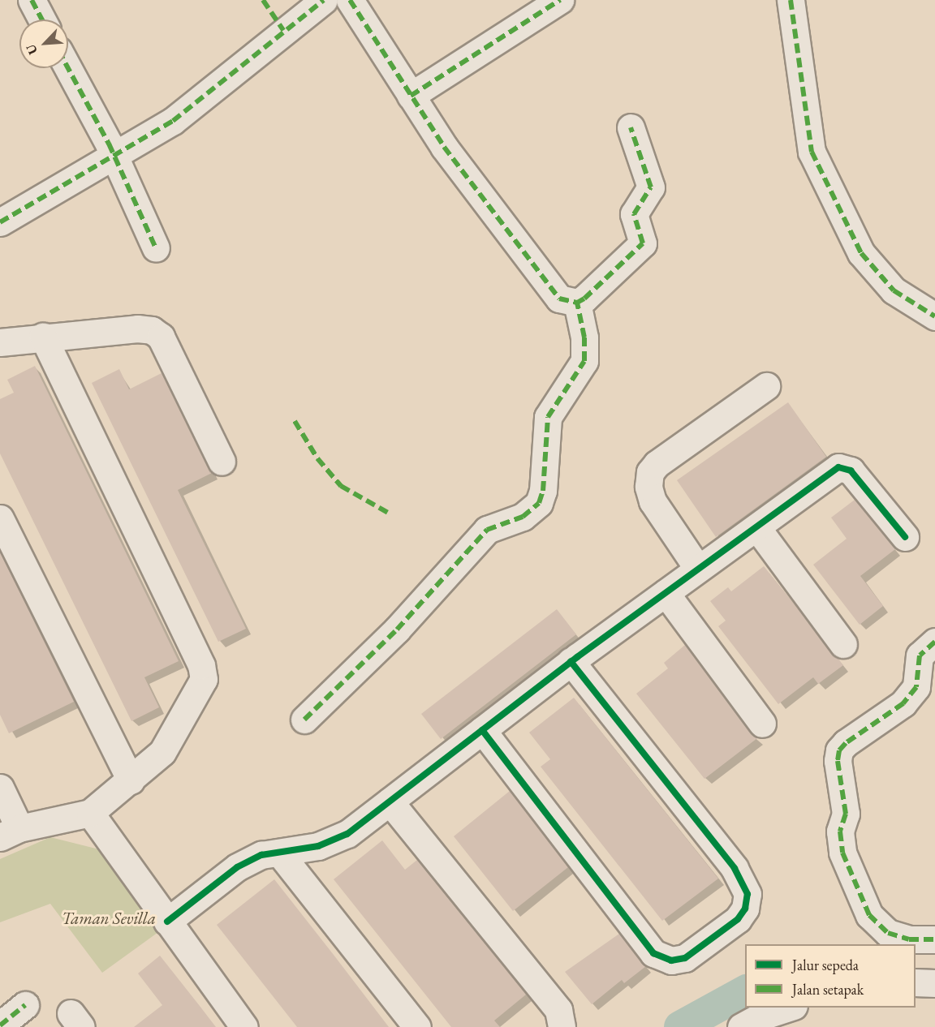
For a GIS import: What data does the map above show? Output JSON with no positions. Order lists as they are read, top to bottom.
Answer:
{
  "parks": ["Taman Sevilla"],
  "legend": ["Jalur sepeda", "Jalan setapak"],
  "north": "bottom left"
}
